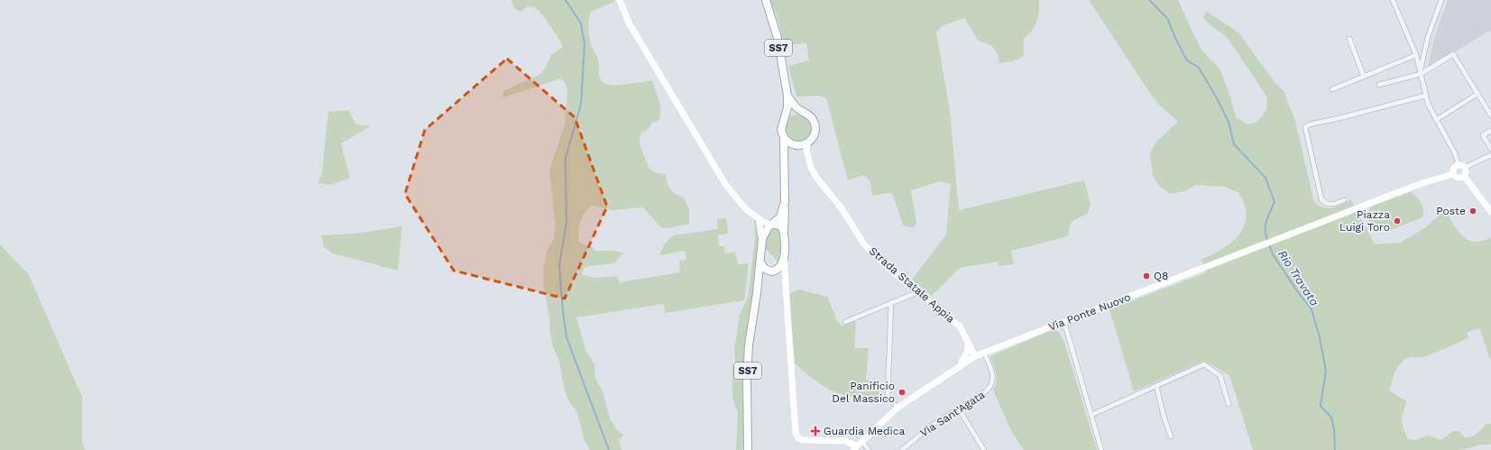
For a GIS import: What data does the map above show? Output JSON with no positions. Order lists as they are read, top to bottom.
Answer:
{
  "streets": {
    "main road": ["SS7", "Strada Statale Appia"],
    "street": ["Via Ponte Nuovo", "Via Sant'Agata"]
  },
  "crossings": [
    ["SS7", "Strada Statale Appia"],
    ["Strada Statale Appia", "Via Ponte Nuovo"],
    ["Via Ponte Nuovo", "Via Sant'Agata"]
  ],
  "water": ["Rio Travata"],
  "places": {
    "other": [
      "Poste",
      "Piazza Luigi Toro",
      "Q8",
      "Panificio Del Massico"
    ],
    "health": ["Guardia Medica"]
  }
}
